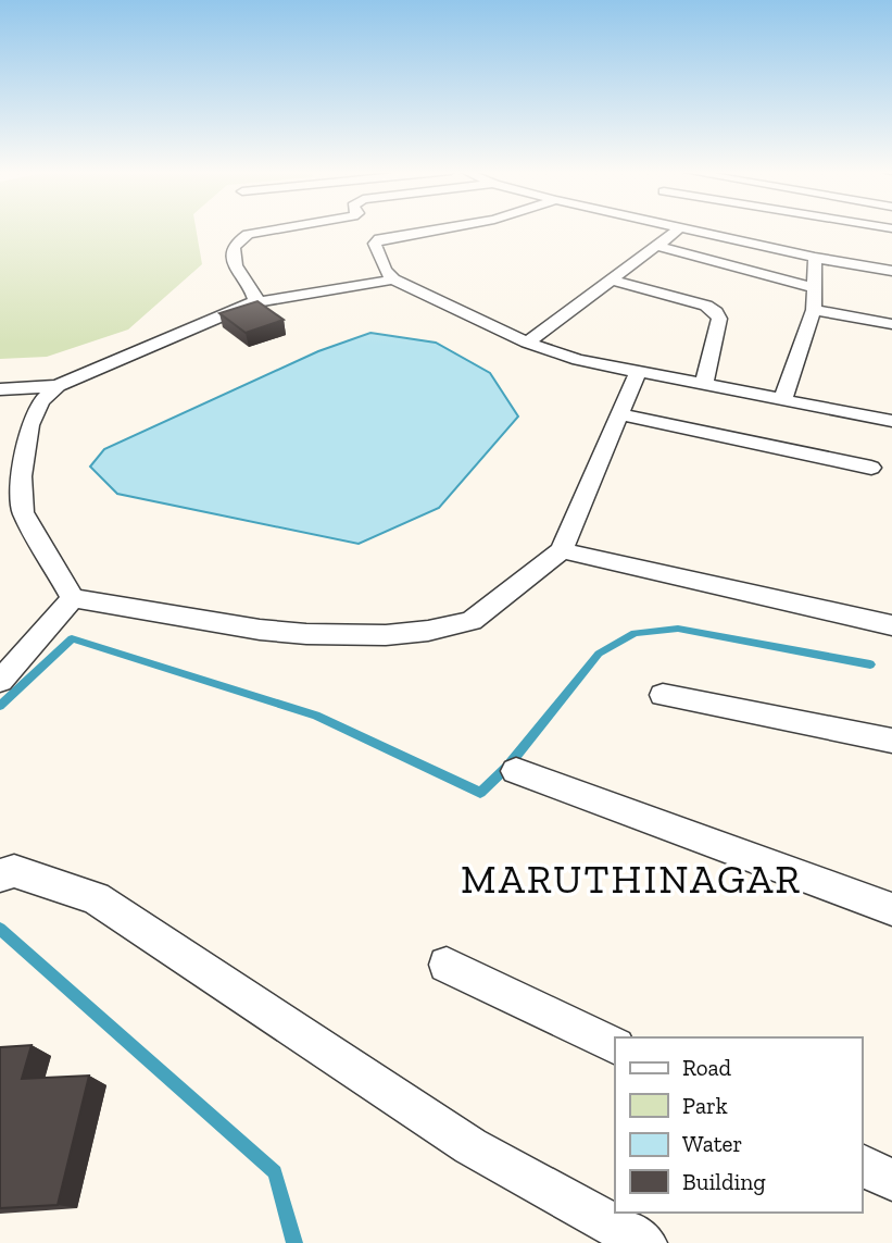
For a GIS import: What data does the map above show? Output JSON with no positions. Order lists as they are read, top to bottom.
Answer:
{
  "districts": ["MARUTHINAGAR"],
  "legend": [
    "Road",
    "Park",
    "Water",
    "Building"
  ]
}
